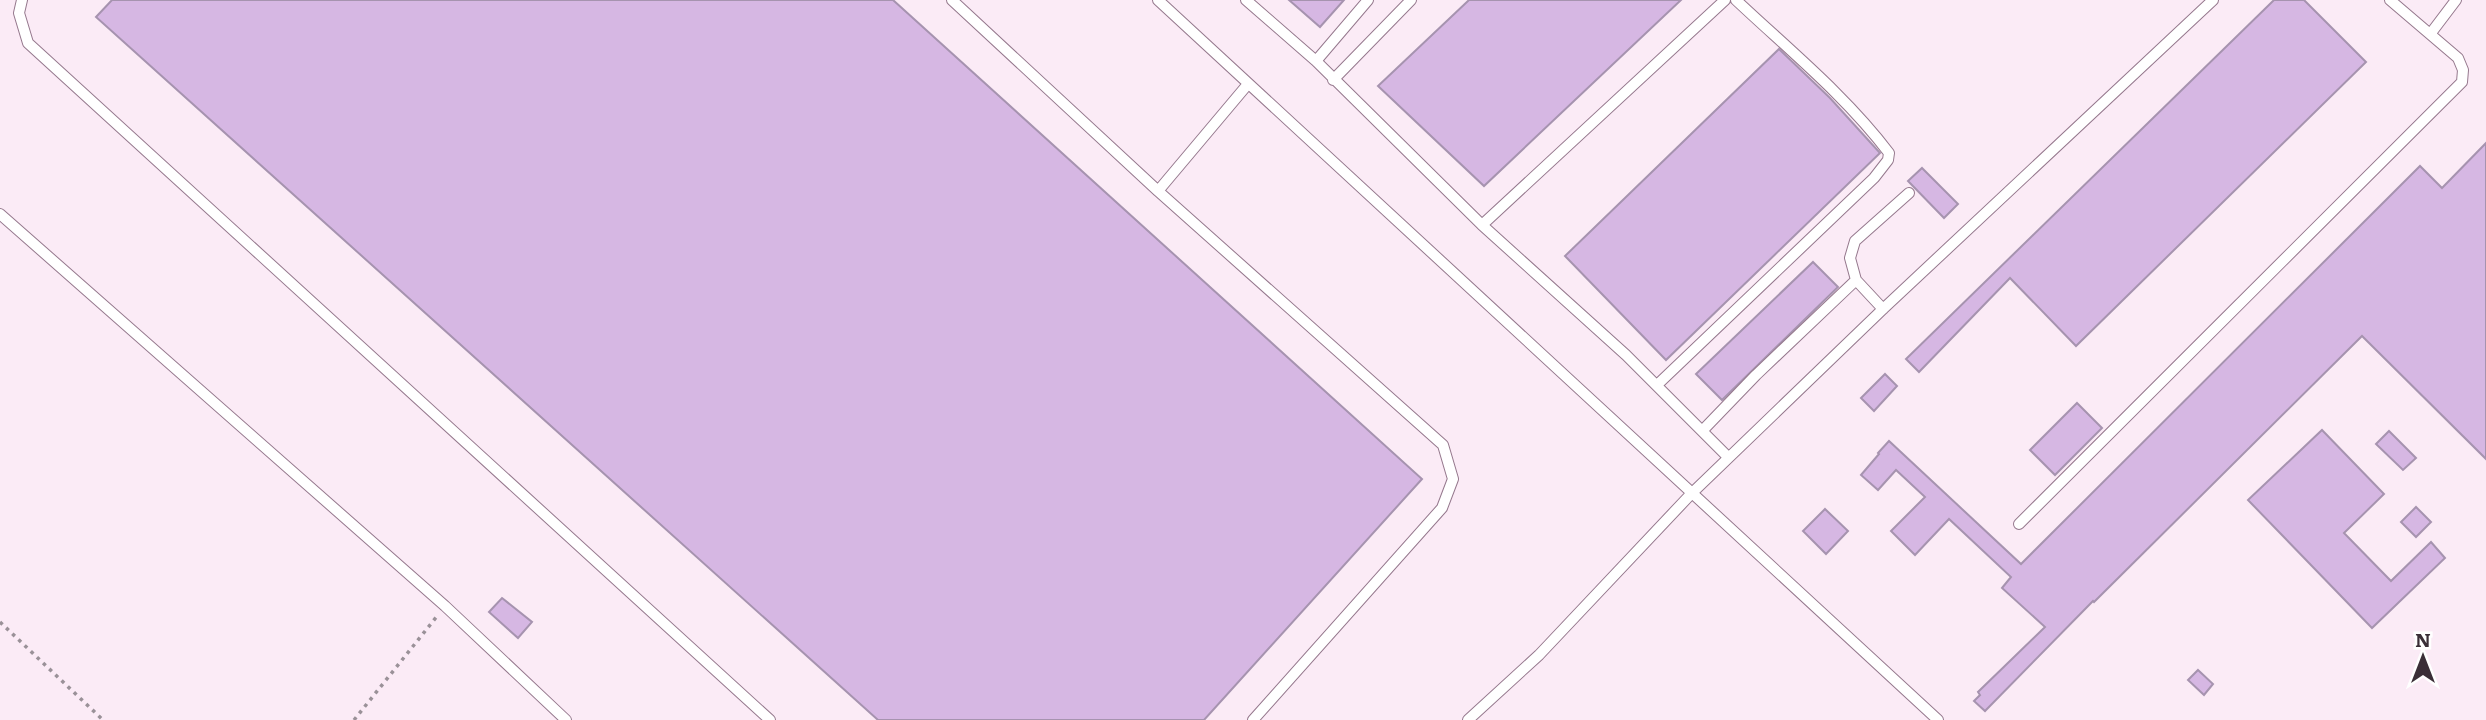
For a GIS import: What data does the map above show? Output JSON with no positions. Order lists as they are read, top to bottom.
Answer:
{
  "north": "top"
}
